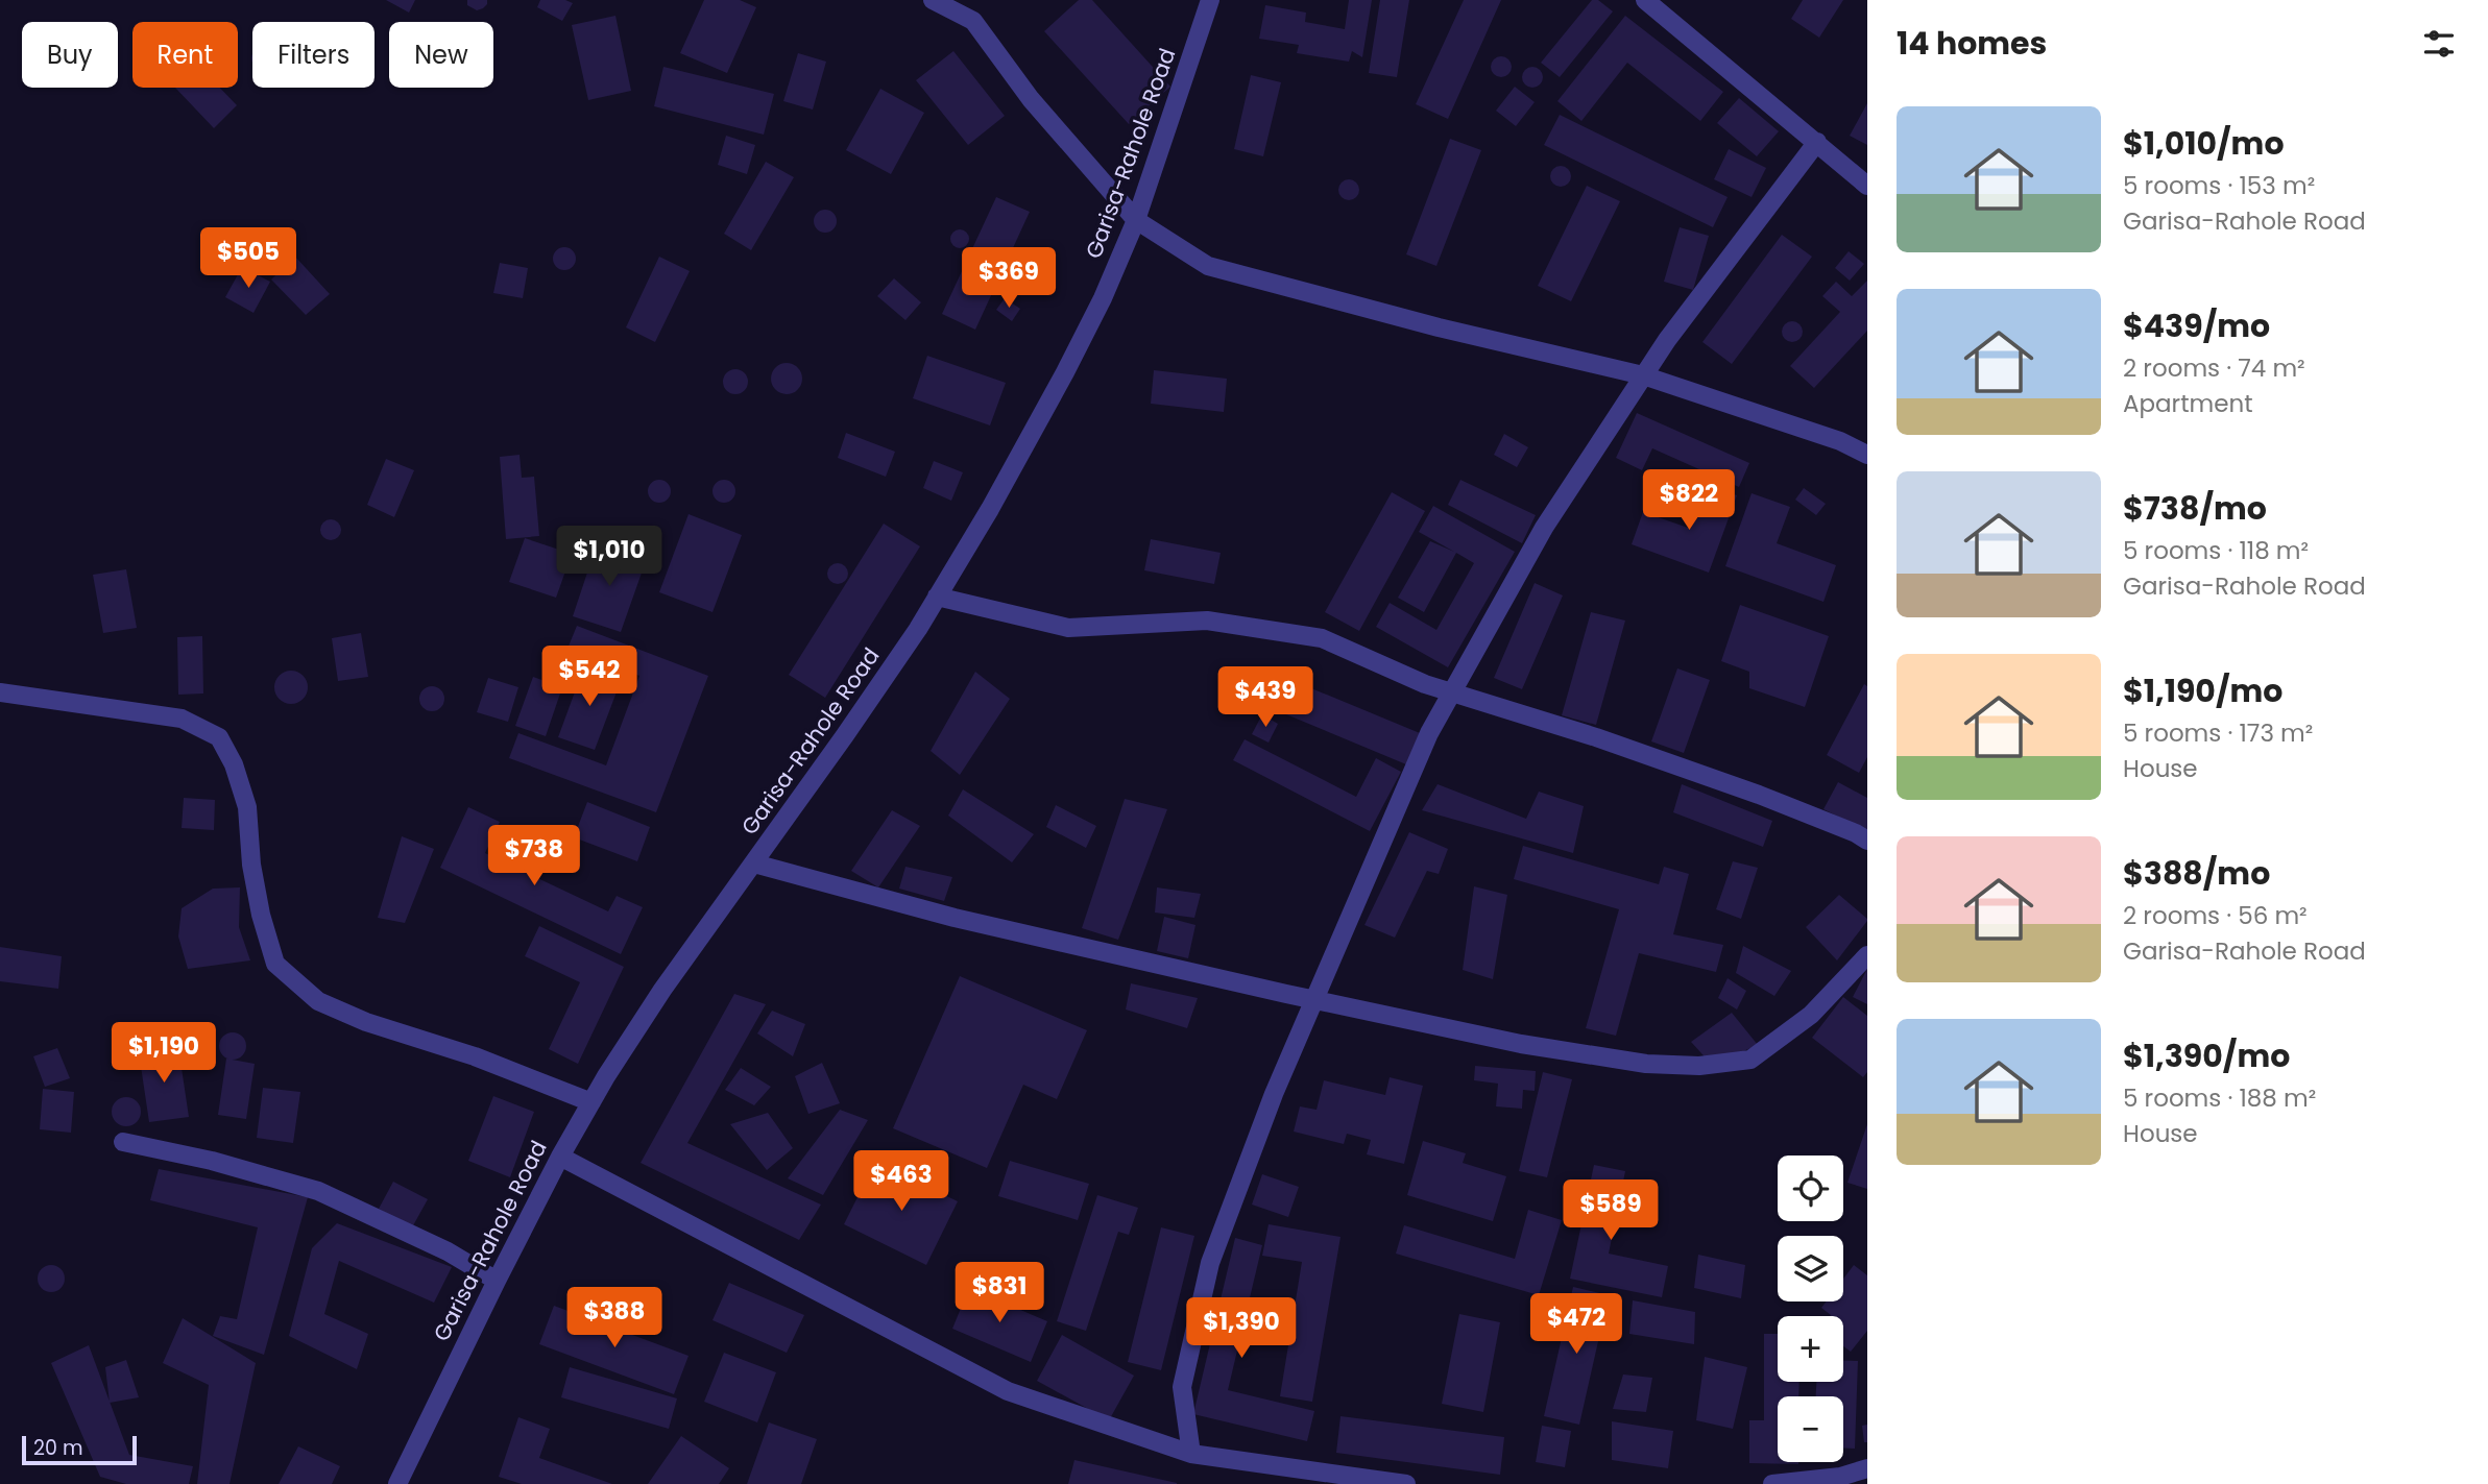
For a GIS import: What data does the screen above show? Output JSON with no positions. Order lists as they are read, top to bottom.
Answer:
{
  "streets": {
    "street": ["Garisa-Rahole Road"]
  },
  "scale_bar": "20 m",
  "page": {
    "heading": "14 homes",
    "chip": [
      "Buy",
      "Rent",
      "Filters",
      "New"
    ],
    "list": [
      {
        "name": "$1,010/mo",
        "note": "5 rooms · 153 m² · Garisa-Rahole Road"
      },
      {
        "name": "$439/mo",
        "note": "2 rooms · 74 m² · Apartment"
      },
      {
        "name": "$738/mo",
        "note": "5 rooms · 118 m² · Garisa-Rahole Road"
      },
      {
        "name": "$1,190/mo",
        "note": "5 rooms · 173 m² · House"
      },
      {
        "name": "$388/mo",
        "note": "2 rooms · 56 m² · Garisa-Rahole Road"
      },
      {
        "name": "$1,390/mo",
        "note": "5 rooms · 188 m² · House"
      }
    ],
    "price": [
      "$505",
      "$369",
      "$822",
      "$1,010",
      "$542",
      "$439",
      "$738",
      "$1,190",
      "$463",
      "$589",
      "$831",
      "$388",
      "$472",
      "$1,390"
    ],
    "map_buttons": ["+", "−"],
    "scale": "20 m"
  }
}
